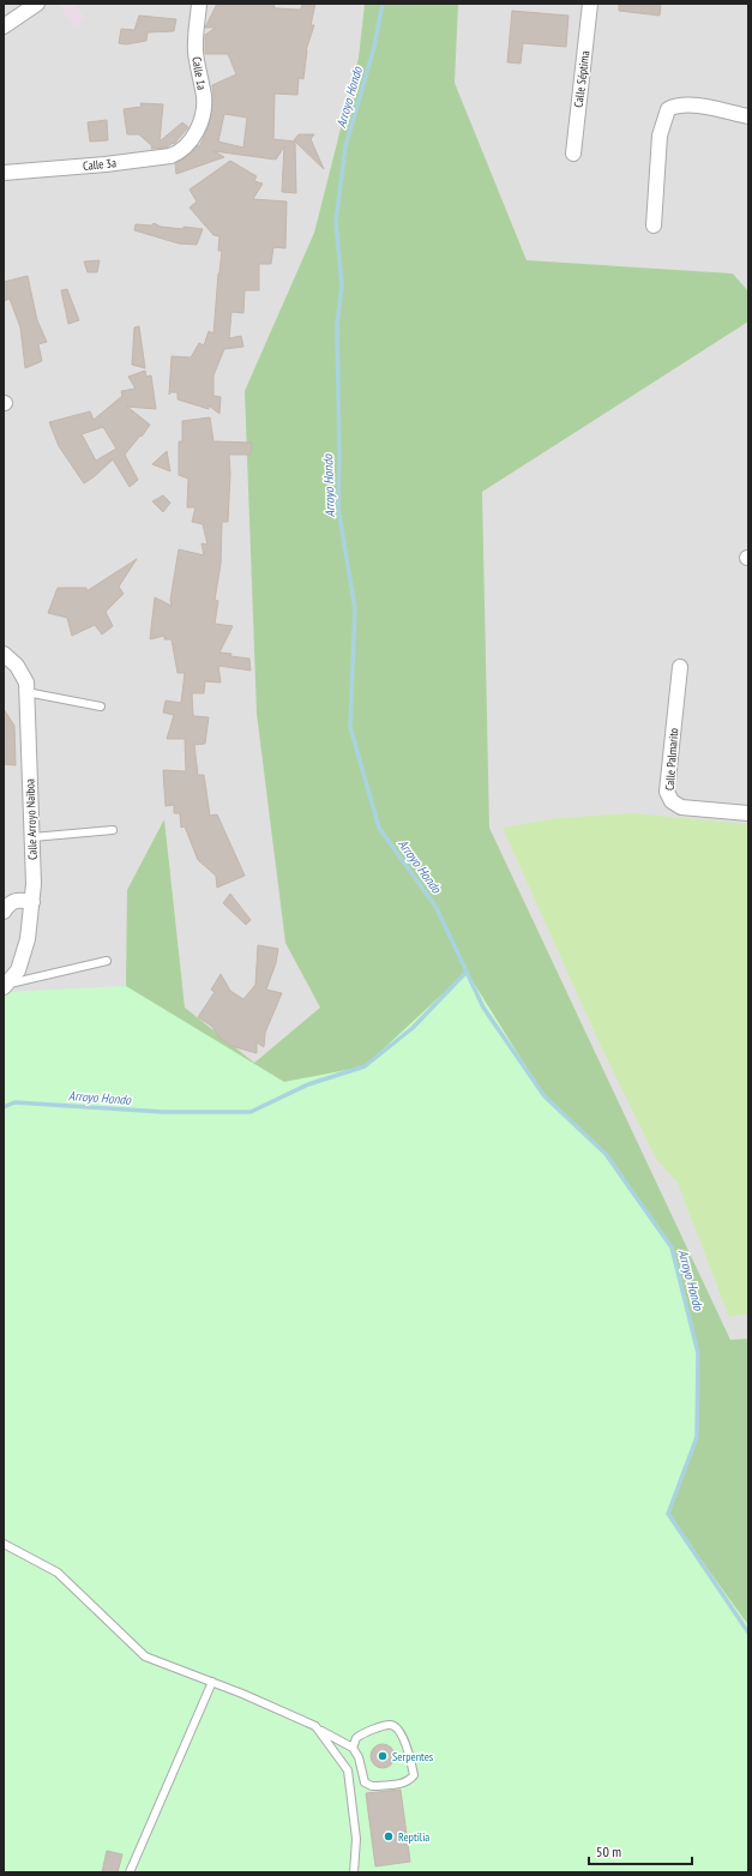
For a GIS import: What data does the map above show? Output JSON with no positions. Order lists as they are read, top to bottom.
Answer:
{
  "streets": {
    "street": [
      "Calle 1a",
      "Calle Séptima",
      "Calle 3a",
      "Calle Palmarito",
      "Calle Arroyo Naiboa"
    ]
  },
  "crossings": [
    ["Calle 1a", "Calle 3a"]
  ],
  "water": ["Arroyo Hondo"],
  "places": ["Serpentes", "Reptilia"],
  "scale_bar": "50 m"
}
